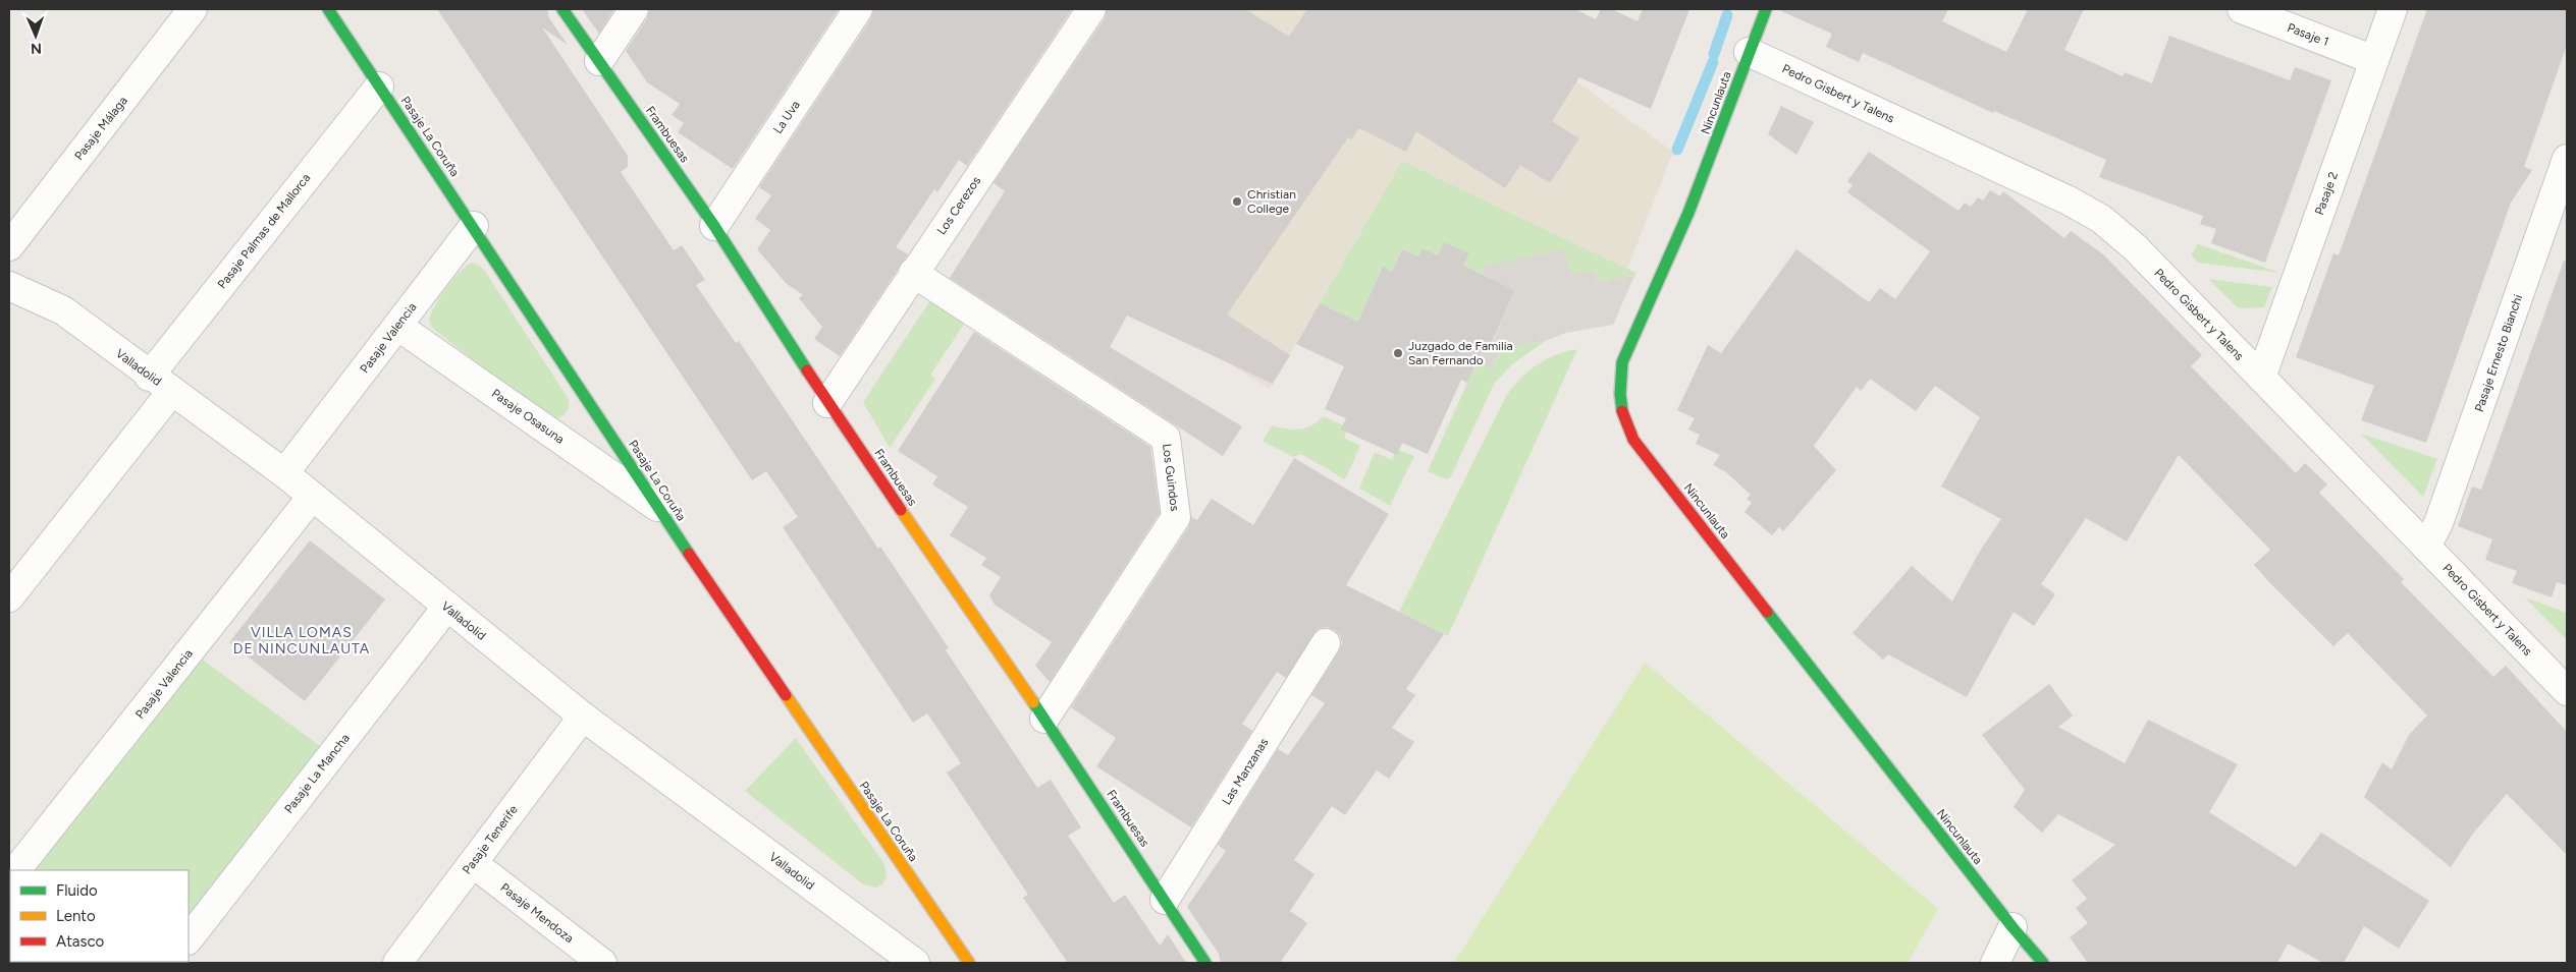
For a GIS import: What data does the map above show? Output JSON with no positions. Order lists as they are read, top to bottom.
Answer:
{
  "streets": {
    "street": [
      "Pasaje 1",
      "Pedro Gisbert y Talens",
      "Nincunlauta",
      "La Uva",
      "Pasaje Málaga",
      "Frambuesas",
      "Pasaje La Coruña",
      "Pasaje 2",
      "Los Cerezos",
      "Pasaje Palmas de Mallorca",
      "Pasaje Valencia",
      "Pasaje Ernesto Bianchi",
      "Valladolid",
      "Pasaje Osasuna",
      "Los Guindos",
      "Las Manzanas",
      "Pasaje La Mancha",
      "Pasaje Tenerife",
      "Pasaje Mendoza"
    ]
  },
  "crossings": [
    ["Pasaje 1", "Pasaje 2"],
    ["Pedro Gisbert y Talens", "Nincunlauta"],
    ["Pedro Gisbert y Talens", "Pasaje 2"],
    ["Pedro Gisbert y Talens", "Pasaje Ernesto Bianchi"],
    ["La Uva", "Frambuesas"],
    ["Frambuesas", "Los Cerezos"],
    ["Frambuesas", "Los Guindos"],
    ["Frambuesas", "Las Manzanas"],
    ["Pasaje La Coruña", "Pasaje Palmas de Mallorca"],
    ["Pasaje La Coruña", "Pasaje Valencia"],
    ["Pasaje La Coruña", "Pasaje Osasuna"],
    ["Los Cerezos", "Los Guindos"],
    ["Pasaje Palmas de Mallorca", "Valladolid"],
    ["Pasaje Valencia", "Valladolid"],
    ["Pasaje Valencia", "Pasaje Osasuna"],
    ["Valladolid", "Pasaje La Mancha"],
    ["Valladolid", "Pasaje Tenerife"],
    ["Pasaje Tenerife", "Pasaje Mendoza"]
  ],
  "districts": ["VILLA LOMAS DE NINCUNLAUTA"],
  "places": ["Christian College", "Juzgado de Familia San Fernando"],
  "legend": ["Fluido", "Lento", "Atasco"],
  "north": "bottom"
}
